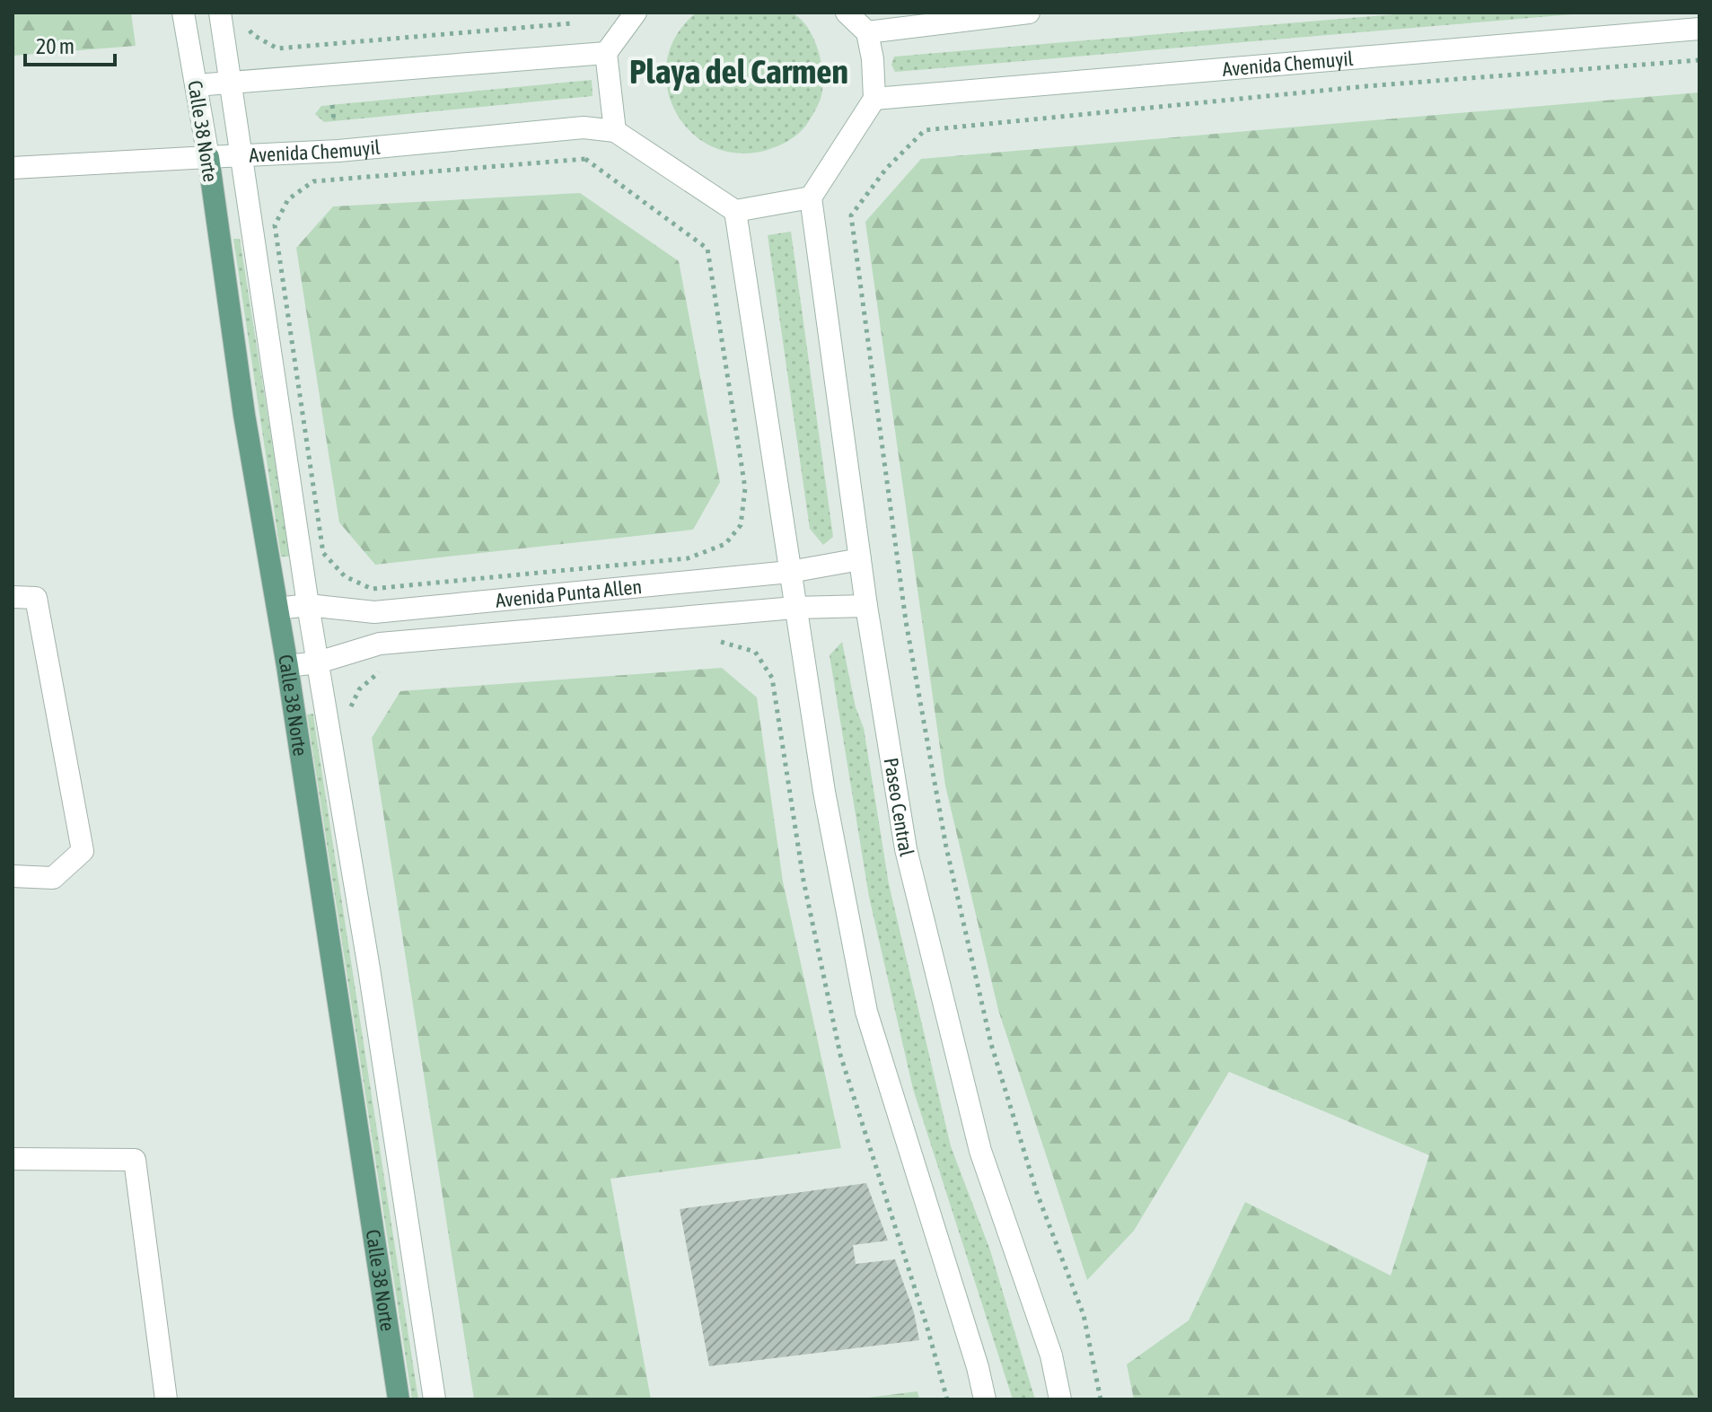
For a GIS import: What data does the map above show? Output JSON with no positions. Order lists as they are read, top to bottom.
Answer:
{
  "streets": {
    "main road": [
      "Avenida Chemuyil",
      "Calle 38 Norte",
      "Avenida Punta Allen",
      "Paseo Central"
    ]
  },
  "crossings": [
    ["Avenida Chemuyil", "Calle 38 Norte"],
    ["Calle 38 Norte", "Avenida Punta Allen"],
    ["Avenida Punta Allen", "Paseo Central"]
  ],
  "districts": ["Playa del Carmen"],
  "scale_bar": "20 m"
}
